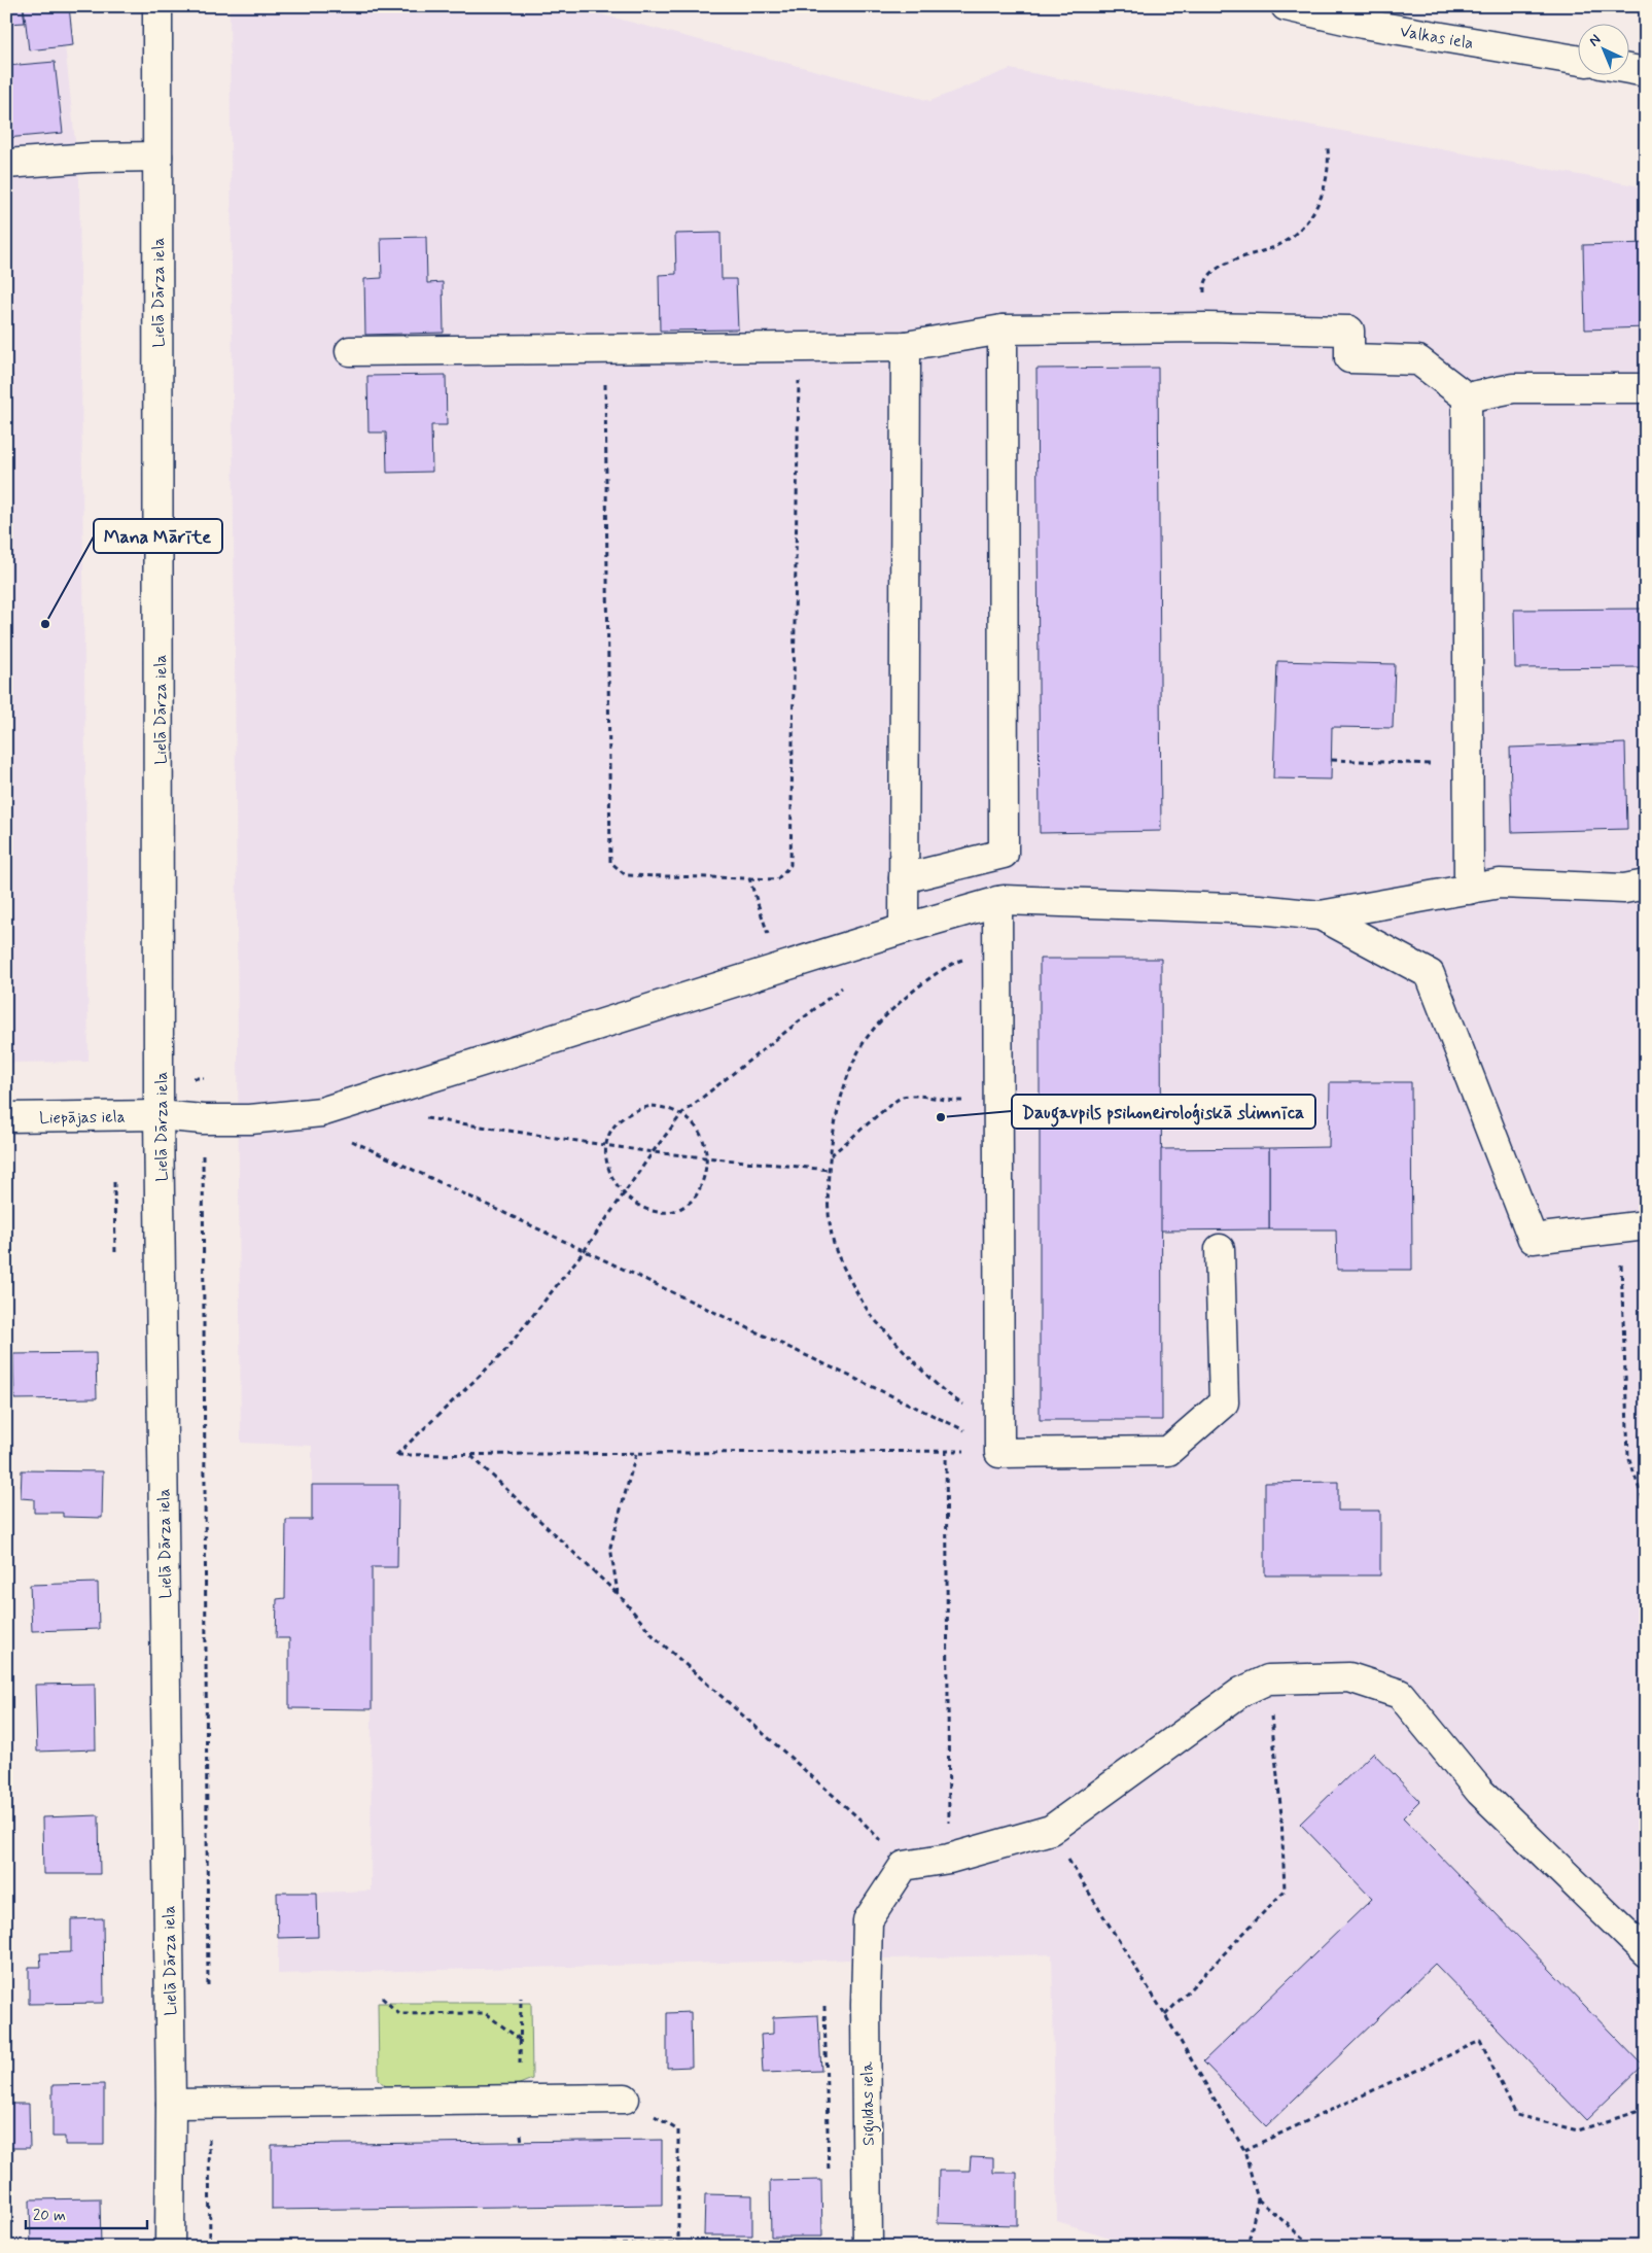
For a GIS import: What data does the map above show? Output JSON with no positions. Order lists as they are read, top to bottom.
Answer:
{
  "streets": {
    "street": [
      "Valkas iela",
      "Lielā Dārza iela",
      "Liepājas iela",
      "Siguldas iela"
    ]
  },
  "crossings": [
    ["Lielā Dārza iela", "Liepājas iela"]
  ],
  "places": ["Mana Mārīte", "Daugavpils psihoneiroloģiskā slimnīca"],
  "scale_bar": "20 m",
  "north": "top left"
}
